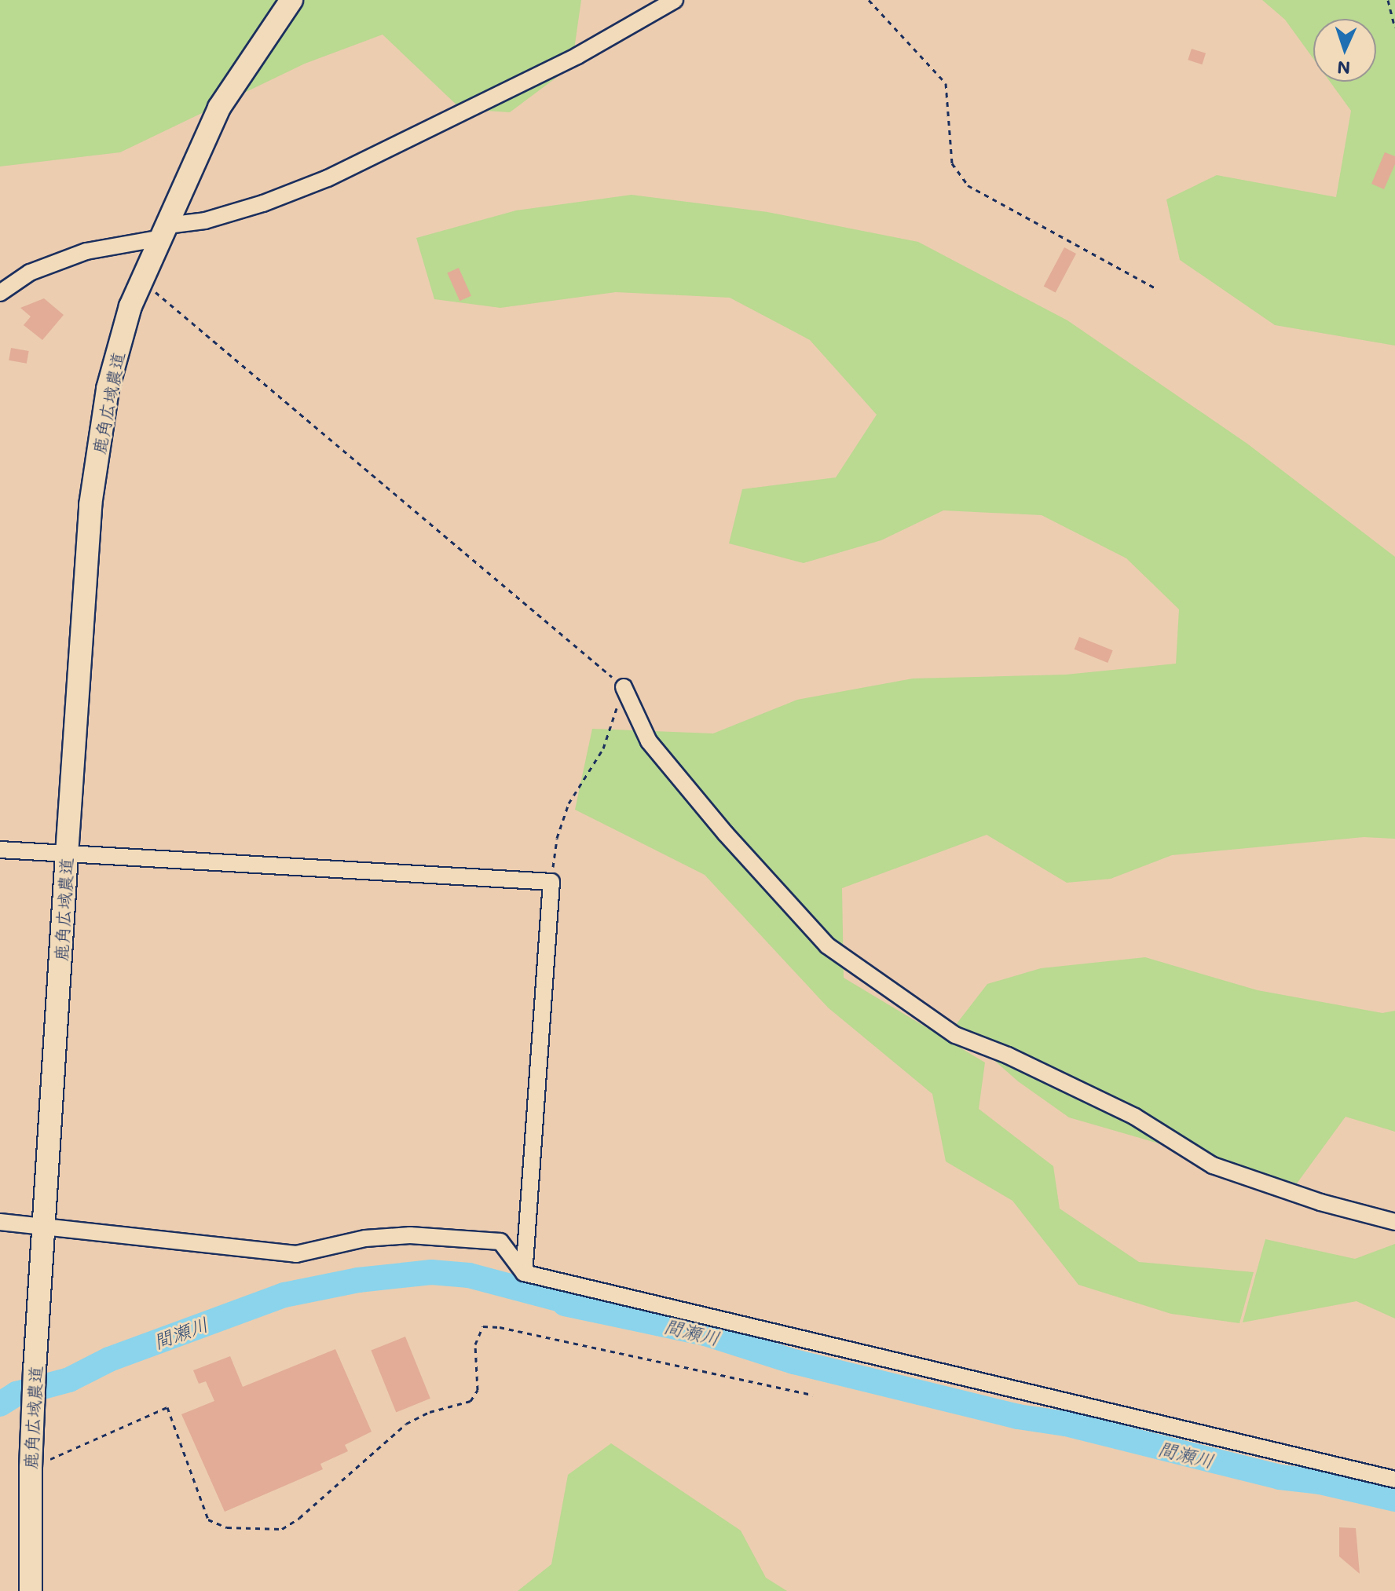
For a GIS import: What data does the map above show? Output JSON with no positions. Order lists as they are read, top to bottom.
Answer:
{
  "streets": {
    "street": ["鹿角広域農道"]
  },
  "water": ["間瀬川"],
  "north": "bottom"
}
